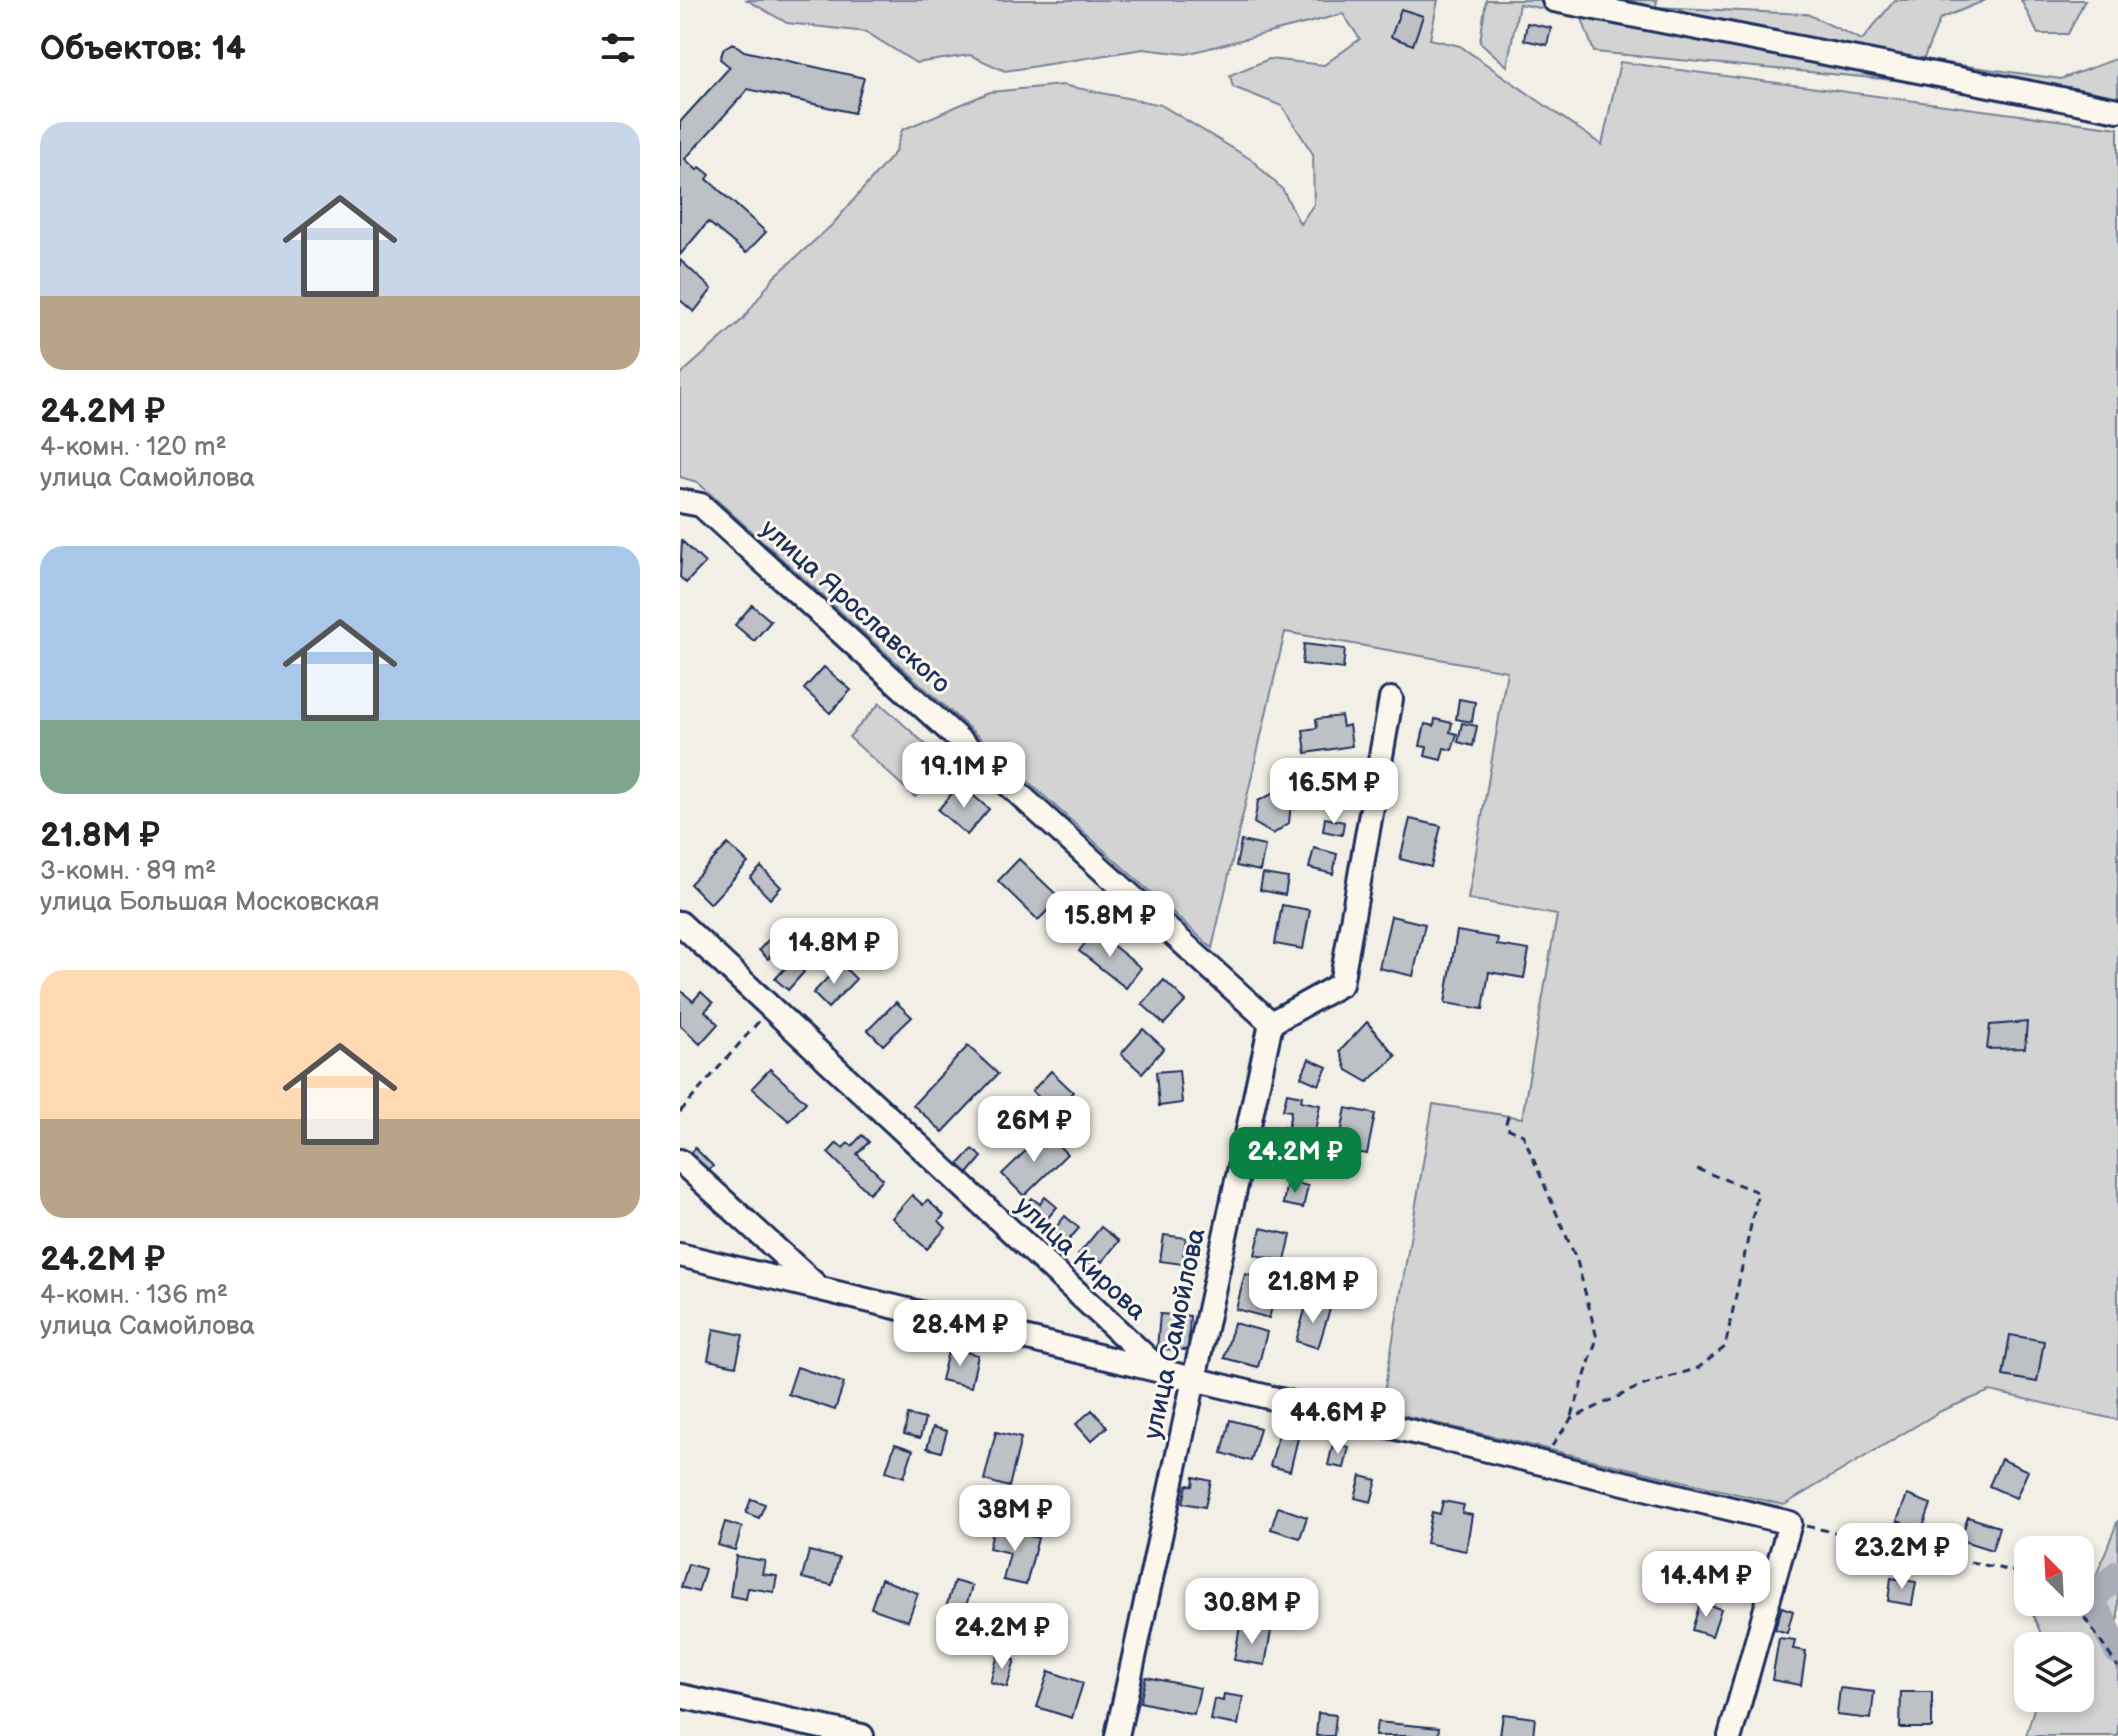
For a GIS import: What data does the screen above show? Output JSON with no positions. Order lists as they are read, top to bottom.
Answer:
{
  "streets": {
    "street": ["улица Ярославского", "улица Кирова", "улица Самойлова"]
  },
  "crossings": [
    ["улица Ярославского", "улица Самойлова"]
  ],
  "north": "top left",
  "page": {
    "heading": "Объектов: 14",
    "list": [
      {
        "name": "24.2M ₽",
        "note": "4-комн. · 120 m² · улица Самойлова"
      },
      {
        "name": "21.8M ₽",
        "note": "3-комн. · 89 m² · улица Большая Московская"
      },
      {
        "name": "24.2M ₽",
        "note": "4-комн. · 136 m² · улица Самойлова"
      }
    ],
    "price": [
      "19.1M ₽",
      "16.5M ₽",
      "15.8M ₽",
      "14.8M ₽",
      "26M ₽",
      "24.2M ₽",
      "21.8M ₽",
      "28.4M ₽",
      "44.6M ₽",
      "38M ₽",
      "23.2M ₽",
      "14.4M ₽",
      "30.8M ₽",
      "24.2M ₽"
    ]
  }
}
